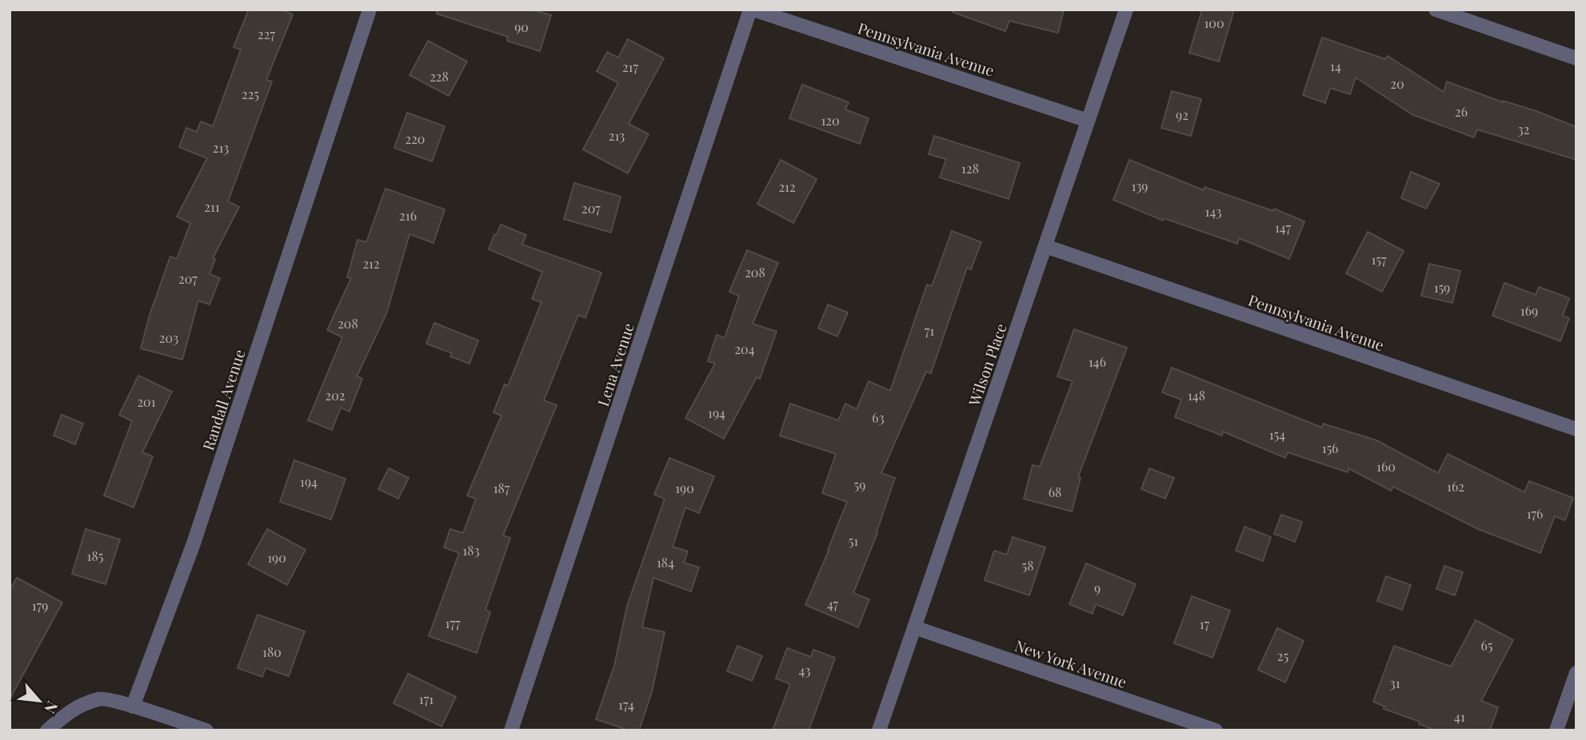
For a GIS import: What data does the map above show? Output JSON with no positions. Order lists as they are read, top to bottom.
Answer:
{
  "streets": {
    "street": [
      "Pennsylvania Avenue",
      "Lena Avenue",
      "Wilson Place",
      "Randall Avenue",
      "New York Avenue"
    ]
  },
  "crossings": [
    ["Pennsylvania Avenue", "Lena Avenue"],
    ["Pennsylvania Avenue", "Wilson Place"],
    ["Wilson Place", "New York Avenue"]
  ],
  "house_numbers": [
    "100",
    "90",
    "227",
    "14",
    "217",
    "228",
    "20",
    "225",
    "26",
    "92",
    "120",
    "32",
    "213",
    "220",
    "213",
    "128",
    "139",
    "212",
    "211",
    "207",
    "143",
    "216",
    "147",
    "157",
    "212",
    "208",
    "207",
    "159",
    "169",
    "208",
    "71",
    "203",
    "204",
    "146",
    "202",
    "148",
    "201",
    "194",
    "63",
    "154",
    "156",
    "160",
    "194",
    "59",
    "162",
    "187",
    "190",
    "68",
    "176",
    "51",
    "183",
    "185",
    "190",
    "184",
    "58",
    "9",
    "47",
    "179",
    "177",
    "17",
    "65",
    "180",
    "25",
    "43",
    "31",
    "171",
    "174",
    "41"
  ],
  "north": "bottom right"
}
